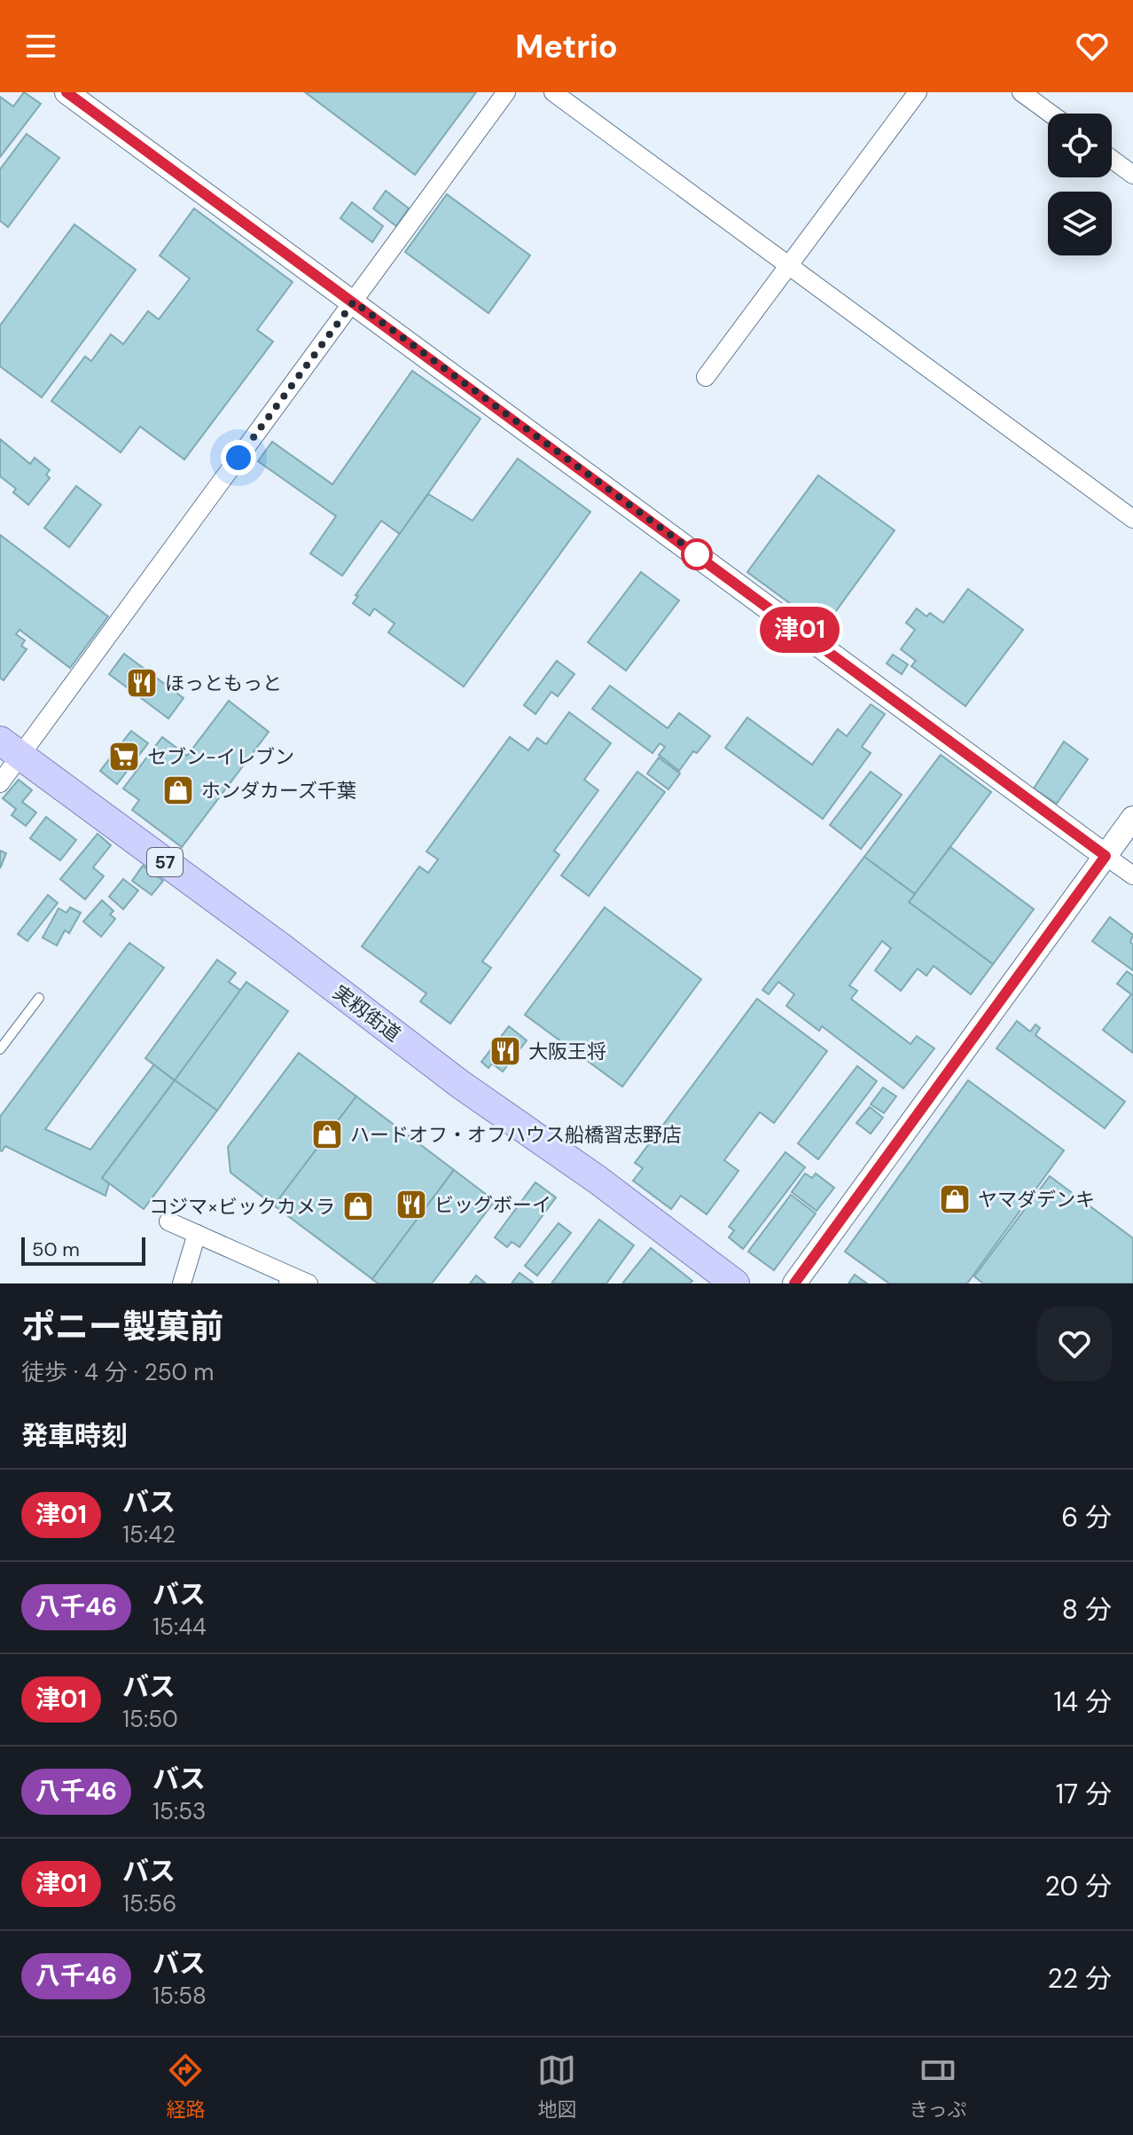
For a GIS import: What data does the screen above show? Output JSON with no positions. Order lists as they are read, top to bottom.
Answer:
{
  "streets": {
    "main road": ["57", "実籾街道"]
  },
  "places": {
    "restaurant": ["ほっともっと", "大阪王将", "ビッグボーイ"],
    "supermarket": ["セブン-イレブン"],
    "shop": [
      "ホンダカーズ千葉",
      "ハードオフ・オフハウス船橋習志野店",
      "ヤマダデンキ",
      "コジマ×ビックカメラ"
    ]
  },
  "lines": ["bus line 津01"],
  "scale_bar": "50 m",
  "page": {
    "header": "Metrio",
    "on_map": "津01",
    "scale": "50 m",
    "heading": [
      ["ポニー製菓前", "徒歩 · 4 分 · 250 m"],
      "発車時刻"
    ],
    "list": [
      {
        "mark": "津01",
        "name": "バス",
        "note": "15:42",
        "value": "6 分"
      },
      {
        "mark": "八千46",
        "name": "バス",
        "note": "15:44",
        "value": "8 分"
      },
      {
        "mark": "津01",
        "name": "バス",
        "note": "15:50",
        "value": "14 分"
      },
      {
        "mark": "八千46",
        "name": "バス",
        "note": "15:53",
        "value": "17 分"
      },
      {
        "mark": "津01",
        "name": "バス",
        "note": "15:56",
        "value": "20 分"
      },
      {
        "mark": "八千46",
        "name": "バス",
        "note": "15:58",
        "value": "22 分"
      }
    ],
    "tabs": ["経路", "地図", "きっぷ"]
  }
}
